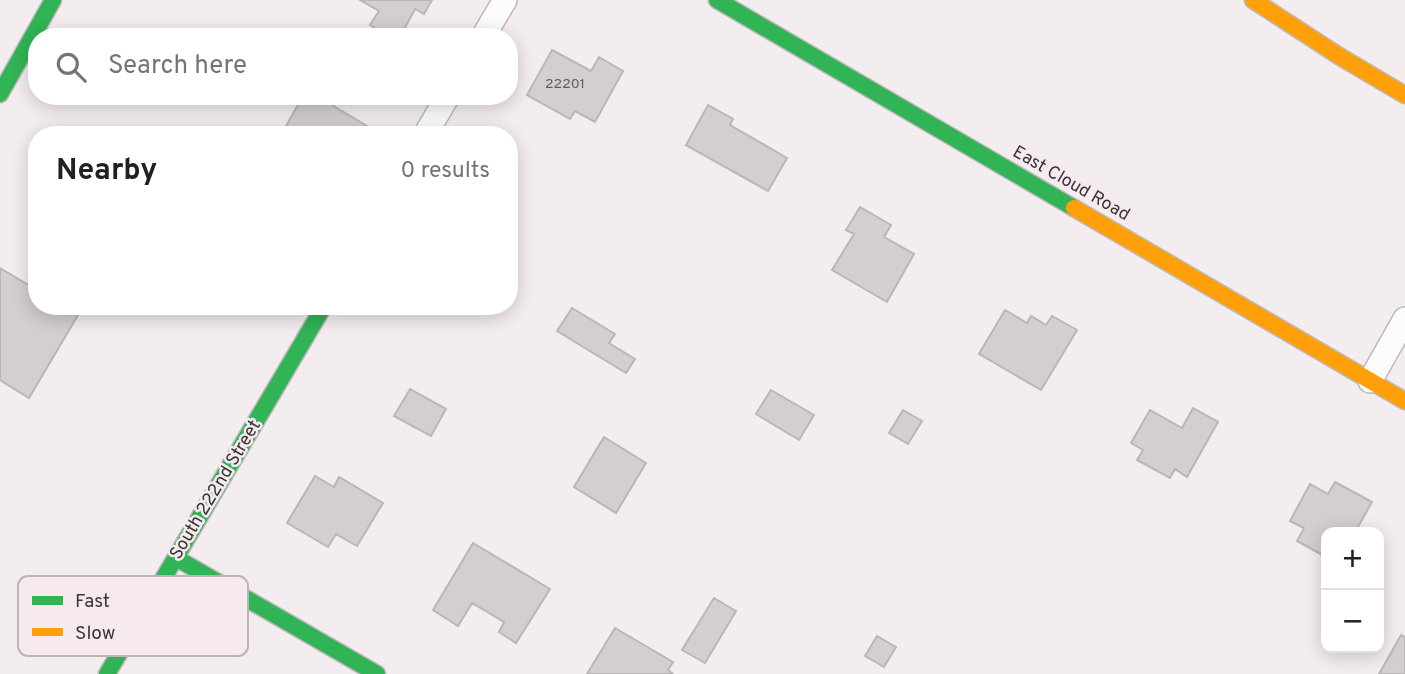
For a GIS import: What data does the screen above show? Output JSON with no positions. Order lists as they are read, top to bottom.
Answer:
{
  "streets": {
    "street": ["East Cloud Road", "South 222nd Street"]
  },
  "house_numbers": ["22201"],
  "legend": ["Fast", "Slow"],
  "page": {
    "search": "Search here",
    "heading": ["Nearby", "0 results"],
    "map_buttons": ["+", "−"]
  }
}
